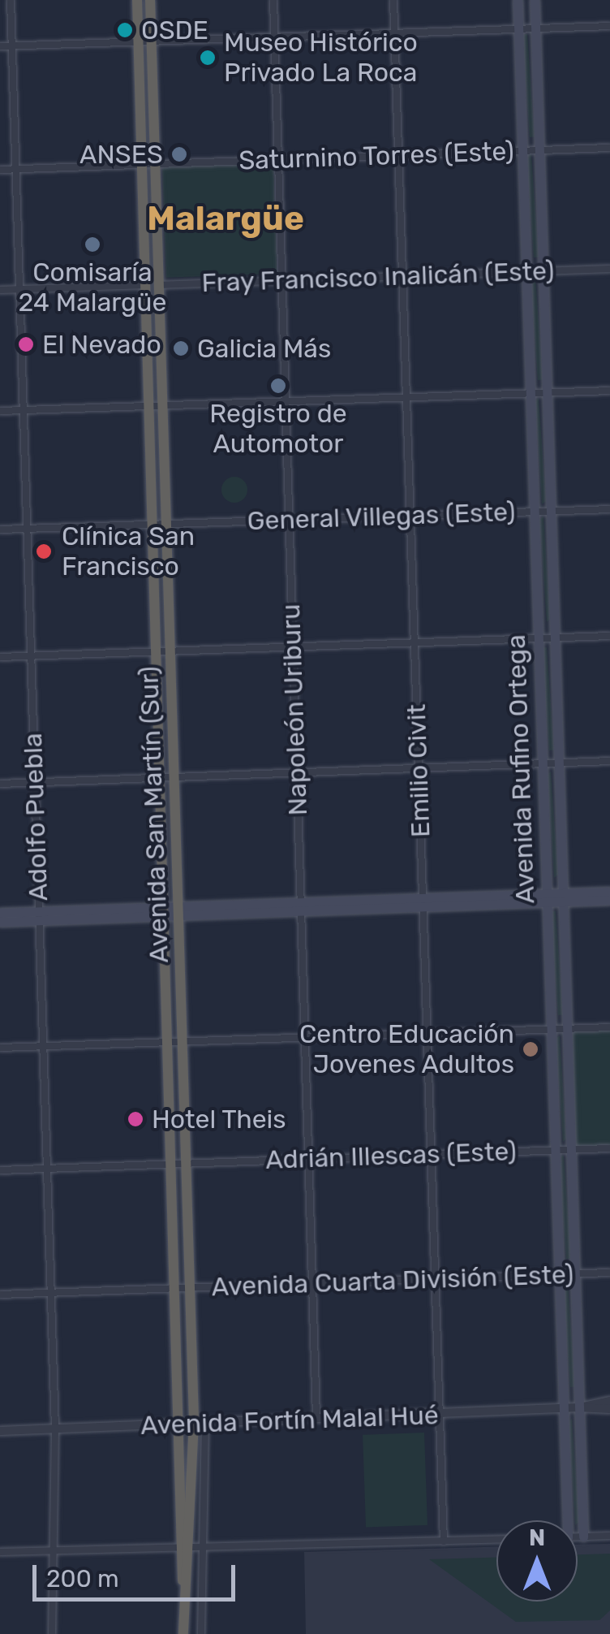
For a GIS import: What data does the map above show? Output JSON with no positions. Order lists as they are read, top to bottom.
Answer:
{
  "streets": {
    "highway": ["Avenida San Martín (Sur)"],
    "main road": ["Avenida Rufino Ortega"],
    "street": [
      "Saturnino Torres (Este)",
      "Fray Francisco Inalicán (Este)",
      "General Villegas (Este)",
      "Napoleón Uriburu",
      "Emilio Civit",
      "Adolfo Puebla",
      "Adrián Illescas (Este)",
      "Avenida Cuarta División (Este)",
      "Avenida Fortín Malal Hué"
    ]
  },
  "crossings": [
    ["Saturnino Torres (Este)", "Napoleón Uriburu"],
    ["Saturnino Torres (Este)", "Avenida Rufino Ortega"],
    ["Saturnino Torres (Este)", "Emilio Civit"],
    ["Saturnino Torres (Este)", "Avenida San Martín (Sur)"],
    ["Saturnino Torres (Este)", "Adolfo Puebla"],
    ["Fray Francisco Inalicán (Este)", "Napoleón Uriburu"],
    ["Fray Francisco Inalicán (Este)", "Avenida Rufino Ortega"],
    ["Fray Francisco Inalicán (Este)", "Emilio Civit"],
    ["Fray Francisco Inalicán (Este)", "Avenida San Martín (Sur)"],
    ["Fray Francisco Inalicán (Este)", "Adolfo Puebla"],
    ["General Villegas (Este)", "Napoleón Uriburu"],
    ["General Villegas (Este)", "Avenida Rufino Ortega"],
    ["General Villegas (Este)", "Emilio Civit"],
    ["General Villegas (Este)", "Avenida San Martín (Sur)"],
    ["General Villegas (Este)", "Adolfo Puebla"],
    ["Napoleón Uriburu", "Adrián Illescas (Este)"],
    ["Napoleón Uriburu", "Avenida Cuarta División (Este)"],
    ["Napoleón Uriburu", "Avenida Fortín Malal Hué"],
    ["Avenida Rufino Ortega", "Adrián Illescas (Este)"],
    ["Avenida Rufino Ortega", "Avenida Cuarta División (Este)"],
    ["Avenida Rufino Ortega", "Avenida Fortín Malal Hué"],
    ["Emilio Civit", "Adrián Illescas (Este)"],
    ["Emilio Civit", "Avenida Cuarta División (Este)"],
    ["Emilio Civit", "Avenida Fortín Malal Hué"],
    ["Avenida San Martín (Sur)", "Adrián Illescas (Este)"],
    ["Avenida San Martín (Sur)", "Avenida Cuarta División (Este)"],
    ["Avenida San Martín (Sur)", "Avenida Fortín Malal Hué"],
    ["Adolfo Puebla", "Adrián Illescas (Este)"],
    ["Adolfo Puebla", "Avenida Cuarta División (Este)"],
    ["Adolfo Puebla", "Avenida Fortín Malal Hué"]
  ],
  "districts": ["Malargüe"],
  "places": [
    "OSDE",
    "Museo Histórico Privado La Roca",
    "ANSES",
    "Comisaría 24 Malargüe",
    "El Nevado",
    "Galicia Más",
    "Registro de Automotor",
    "Clínica San Francisco",
    "Centro Educación Jovenes Adultos",
    "Hotel Theis"
  ],
  "scale_bar": "200 m",
  "north": "top"
}
